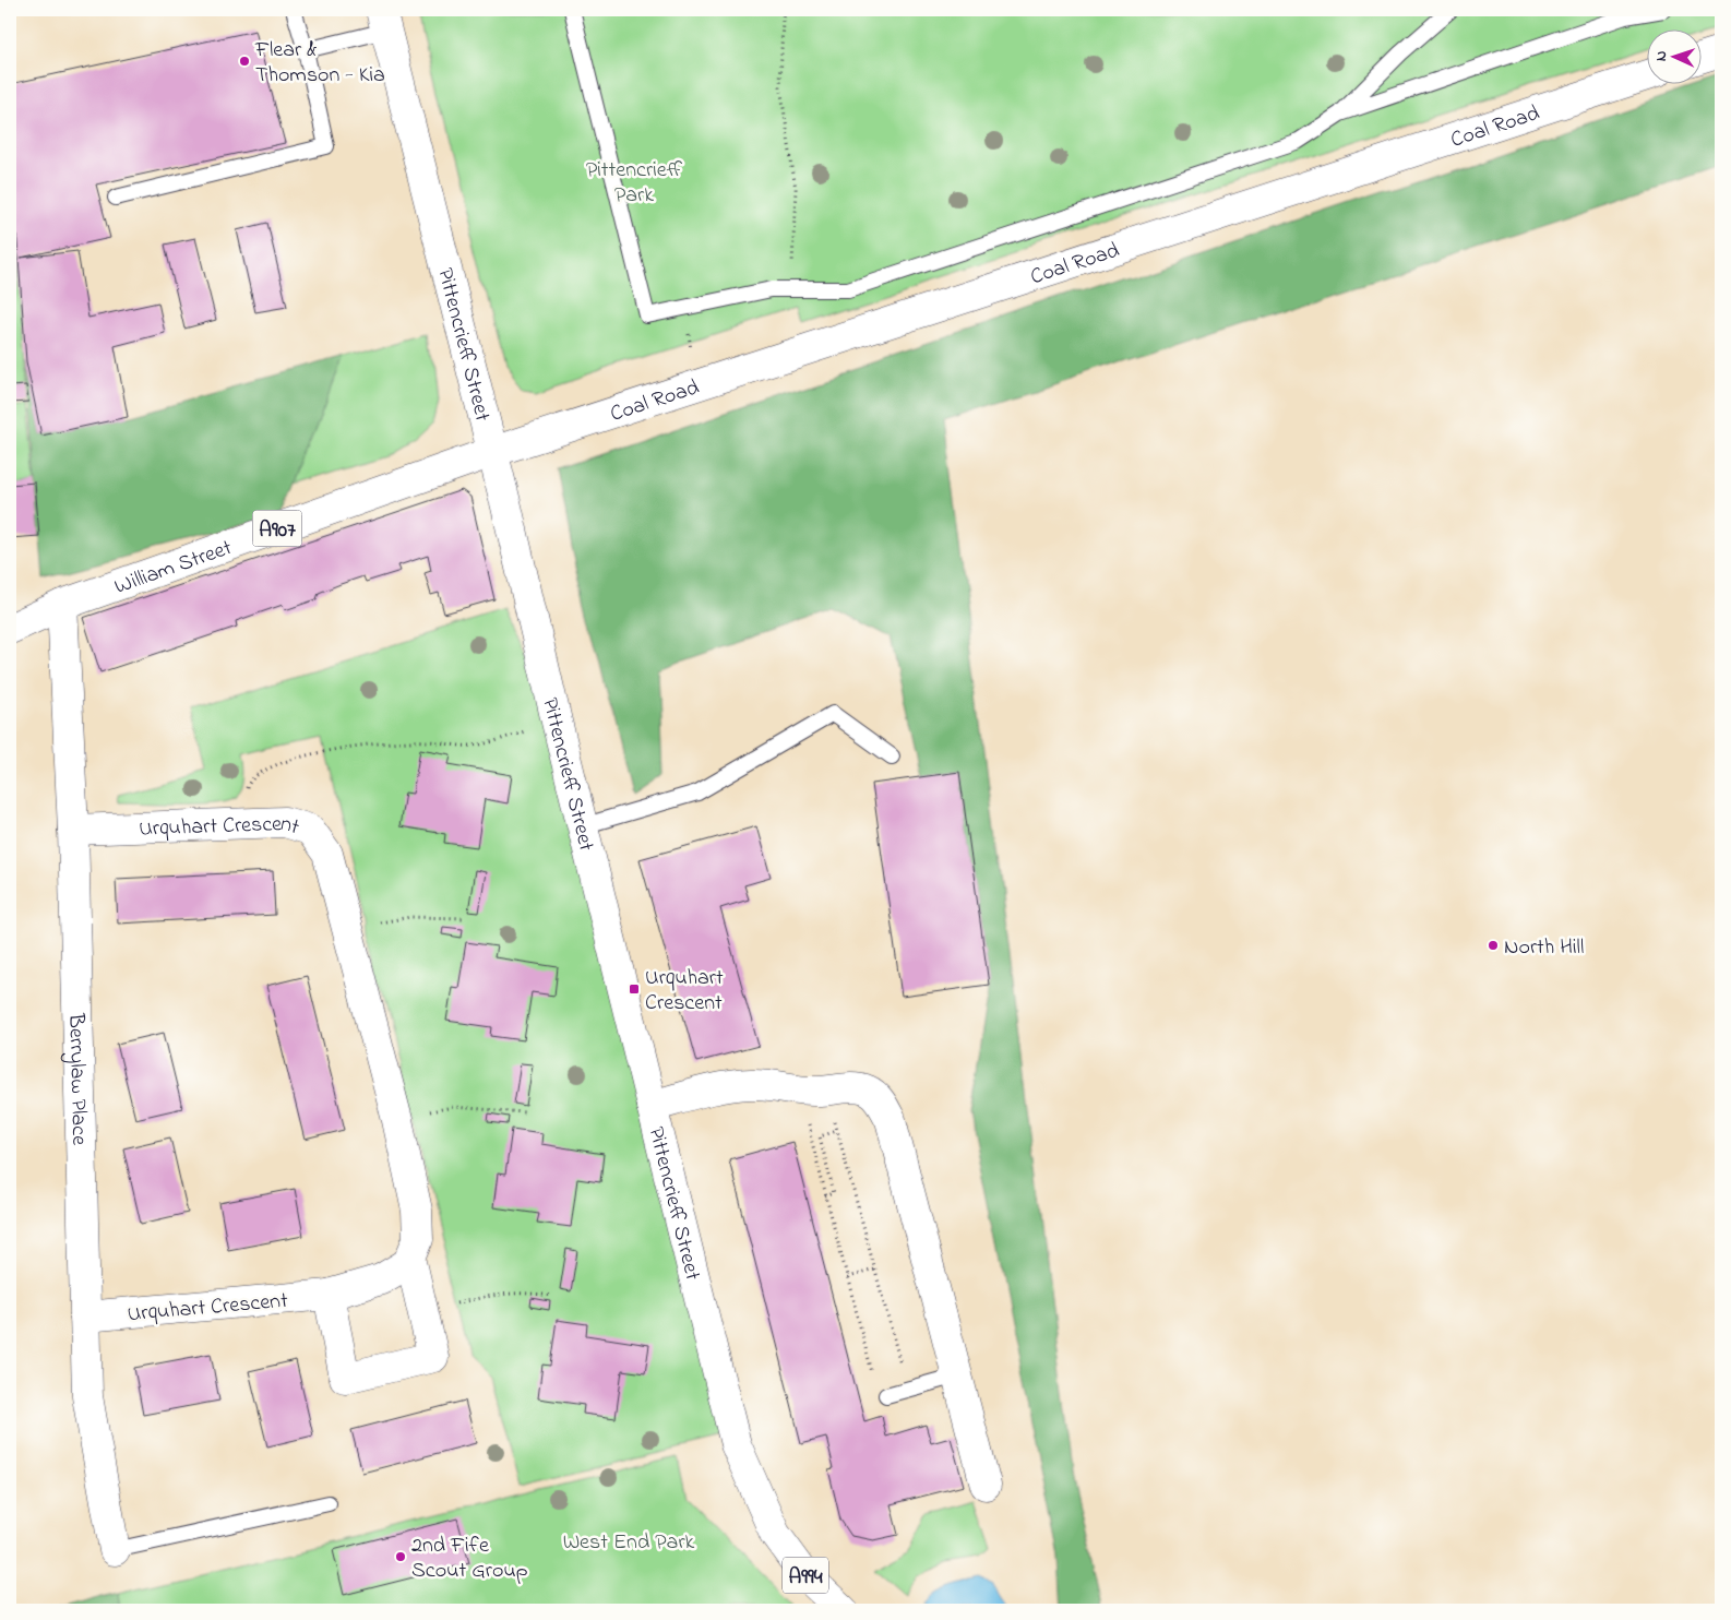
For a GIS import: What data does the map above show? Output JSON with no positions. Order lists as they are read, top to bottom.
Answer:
{
  "streets": {
    "street": [
      "Coal Road",
      "Pittencrieff Street",
      "A907",
      "William Street",
      "Urquhart Crescent",
      "Berrylaw Place",
      "A994"
    ]
  },
  "crossings": [
    ["Coal Road", "Pittencrieff Street"],
    ["Coal Road", "William Street"],
    ["Pittencrieff Street", "William Street"],
    ["William Street", "Berrylaw Place"],
    ["Urquhart Crescent", "Berrylaw Place"]
  ],
  "parks": ["Pittencrieff Park", "West End Park"],
  "places": {
    "other": ["Flear & Thomson - Kia", "North Hill", "2nd Fife Scout Group"],
    "transit": ["Urquhart Crescent"]
  },
  "north": "left"
}
